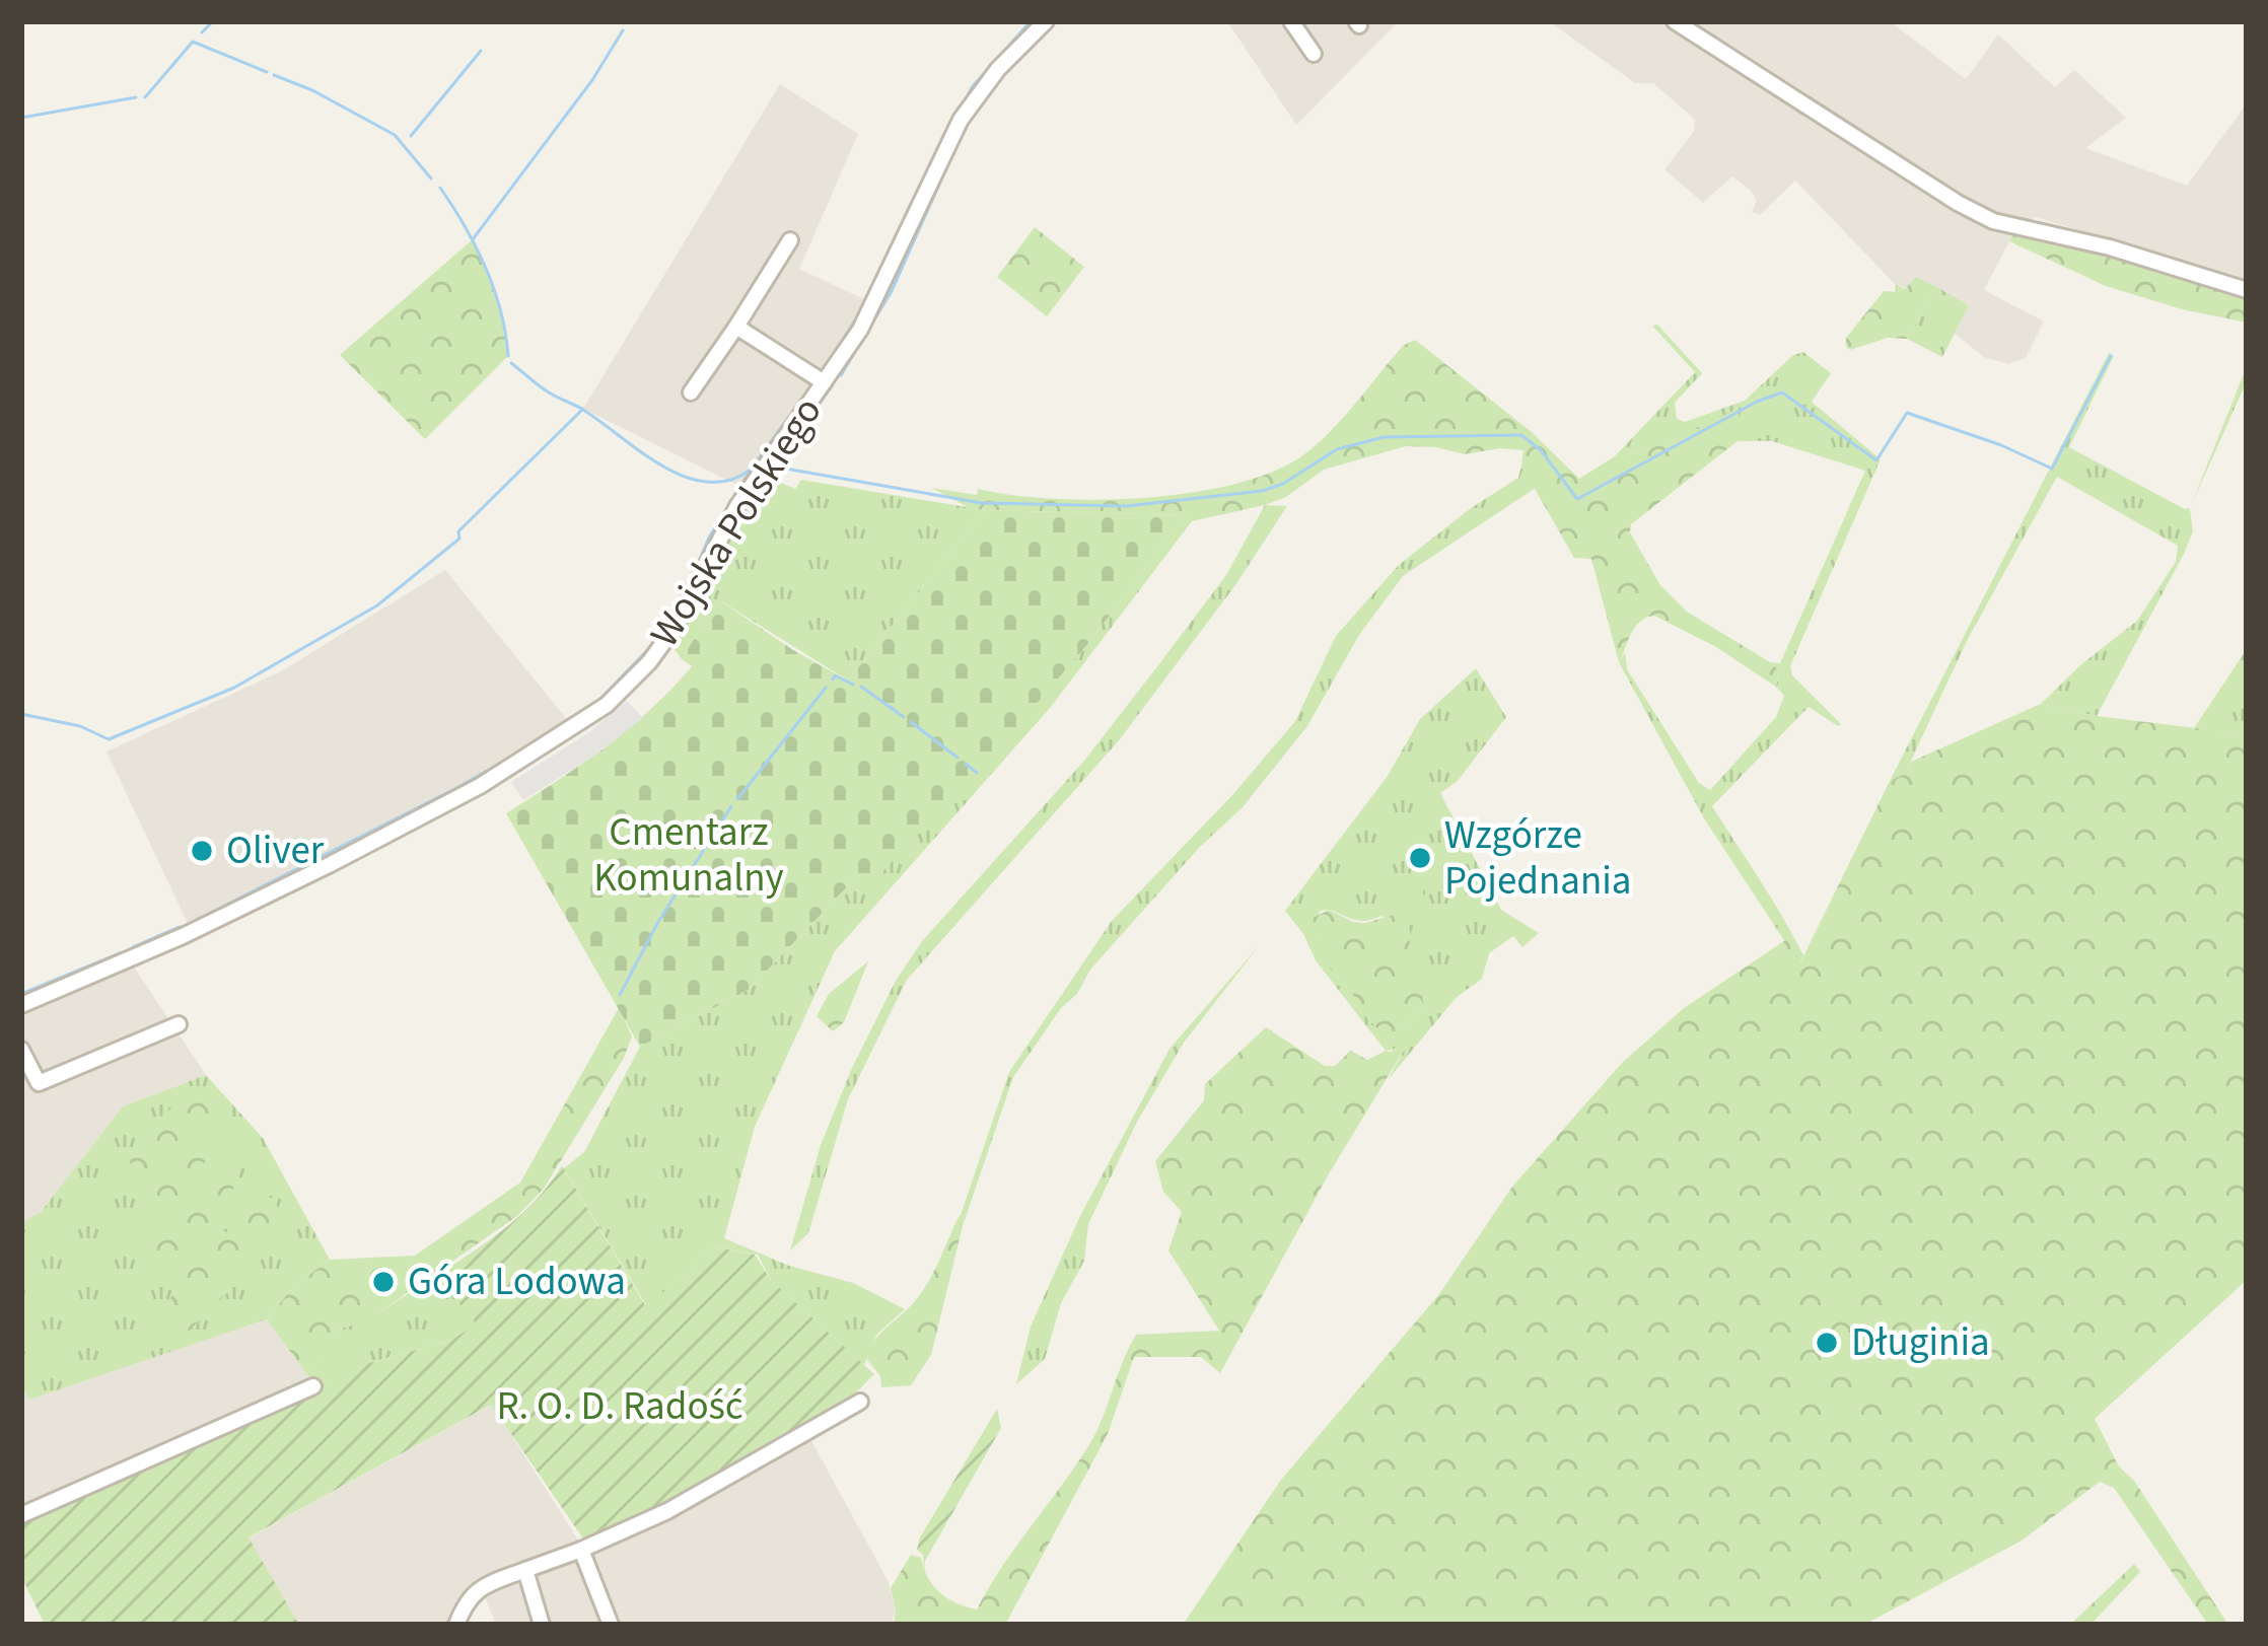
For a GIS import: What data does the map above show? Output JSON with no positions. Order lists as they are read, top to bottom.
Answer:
{
  "streets": {
    "street": ["Wojska Polskiego"]
  },
  "parks": ["Cmentarz Komunalny", "R. O. D. Radość"],
  "places": [
    "Oliver",
    "Wzgórze Pojednania",
    "Góra Lodowa",
    "Długinia"
  ]
}
